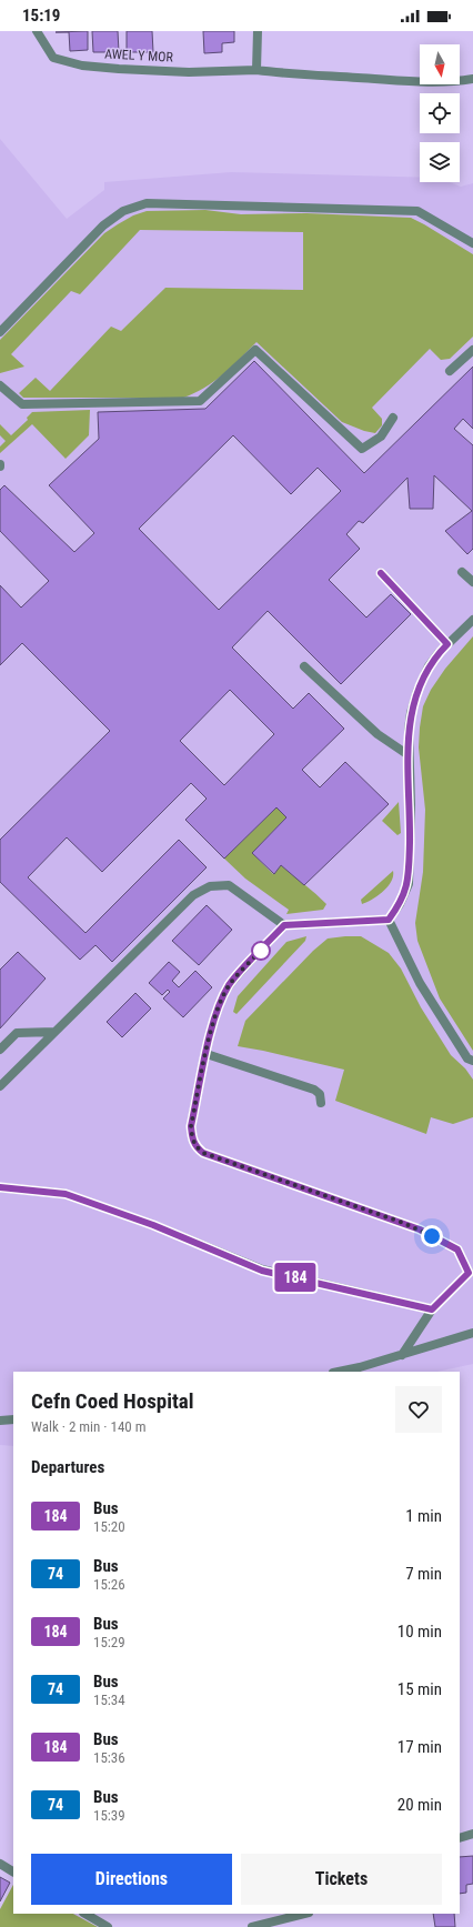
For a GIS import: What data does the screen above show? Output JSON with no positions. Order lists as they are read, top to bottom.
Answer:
{
  "streets": {
    "street": ["AWEL Y MOR"]
  },
  "lines": ["bus line 184"],
  "north": "bottom",
  "page": {
    "status": "15:19",
    "on_map": "184",
    "heading": [
      ["Cefn Coed Hospital", "Walk · 2 min · 140 m"],
      "Departures"
    ],
    "list": [
      {
        "mark": "184",
        "name": "Bus",
        "note": "15:20",
        "value": "1 min"
      },
      {
        "mark": "74",
        "name": "Bus",
        "note": "15:26",
        "value": "7 min"
      },
      {
        "mark": "184",
        "name": "Bus",
        "note": "15:29",
        "value": "10 min"
      },
      {
        "mark": "74",
        "name": "Bus",
        "note": "15:34",
        "value": "15 min"
      },
      {
        "mark": "184",
        "name": "Bus",
        "note": "15:36",
        "value": "17 min"
      },
      {
        "mark": "74",
        "name": "Bus",
        "note": "15:39",
        "value": "20 min"
      }
    ],
    "buttons": ["Directions", "Tickets"]
  }
}
